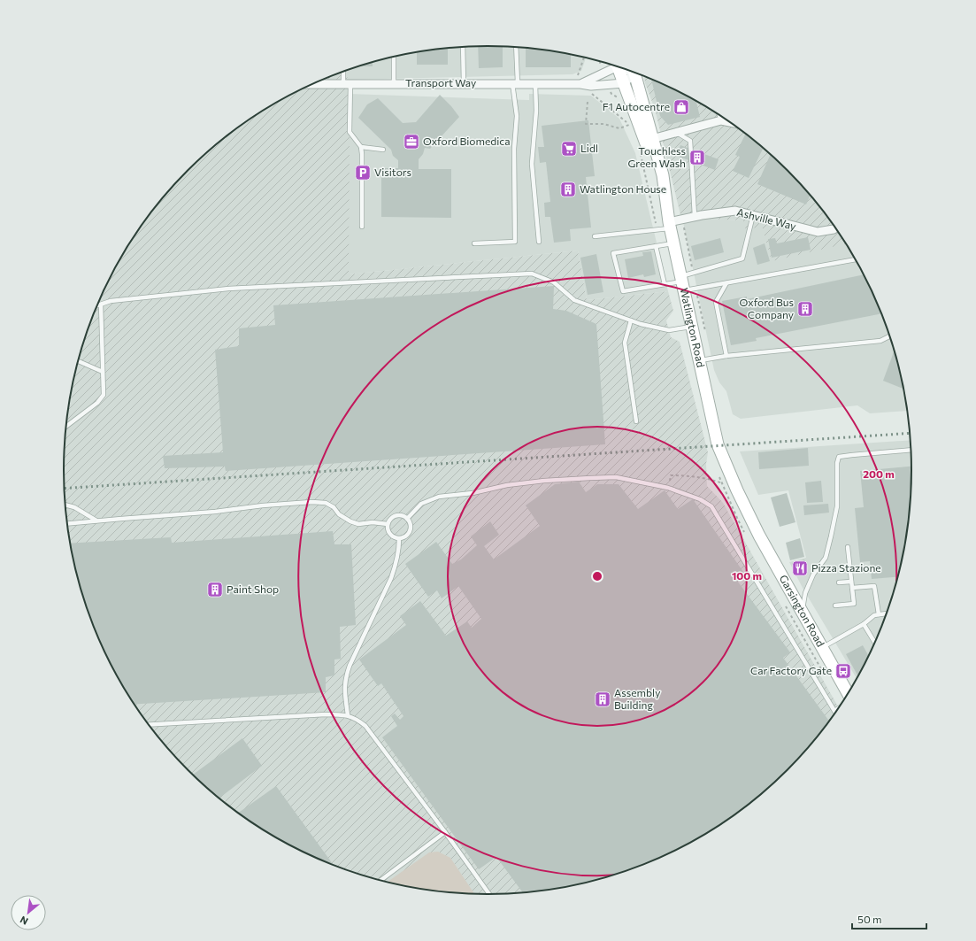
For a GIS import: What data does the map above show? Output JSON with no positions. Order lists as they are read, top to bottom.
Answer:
{
  "streets": {
    "main road": ["Watlington Road", "Garsington Road"],
    "street": ["Transport Way", "Ashville Way"]
  },
  "crossings": [
    ["Transport Way", "Watlington Road"],
    ["Ashville Way", "Watlington Road"],
    ["Watlington Road", "Garsington Road"]
  ],
  "places": {
    "shop": ["F1 Autocentre"],
    "office": ["Oxford Biomedica"],
    "supermarket": ["Lidl"],
    "building": [
      "Touchless Green Wash",
      "Watlington House",
      "Oxford Bus Company",
      "Paint Shop",
      "Assembly Building"
    ],
    "parking": ["Visitors"],
    "restaurant": ["Pizza Stazione"],
    "bus stop": ["Car Factory Gate"]
  },
  "scale_bar": "50 m",
  "north": "bottom left",
  "rings": ["200 m", "100 m"]
}
